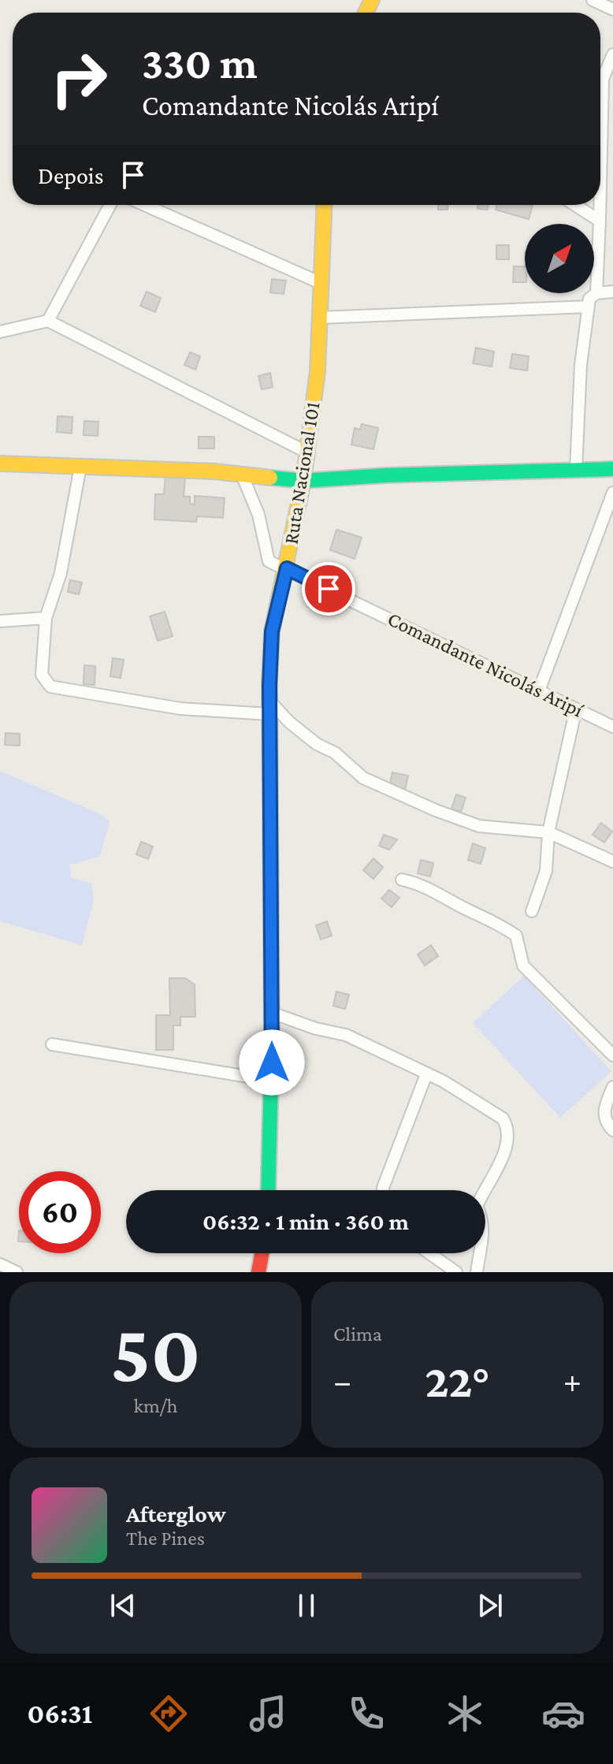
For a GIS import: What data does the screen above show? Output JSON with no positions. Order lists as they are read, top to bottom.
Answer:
{
  "streets": {
    "main road": ["Ruta Nacional 101"],
    "street": ["Comandante Nicolás Aripí"]
  },
  "crossings": [
    ["Ruta Nacional 101", "Comandante Nicolás Aripí"]
  ],
  "north": "top right",
  "page": {
    "turn": ["330 m", "Comandante Nicolás Aripí"],
    "then": "Depois",
    "limit": "60",
    "trip": "06:32 · 1 min · 360 m",
    "tile": [
      ["50", "km/h"],
      "Clima"
    ],
    "heat": ["−", "22°", "+"],
    "song": ["Afterglow", "The Pines"],
    "tabs": "06:31"
  }
}
